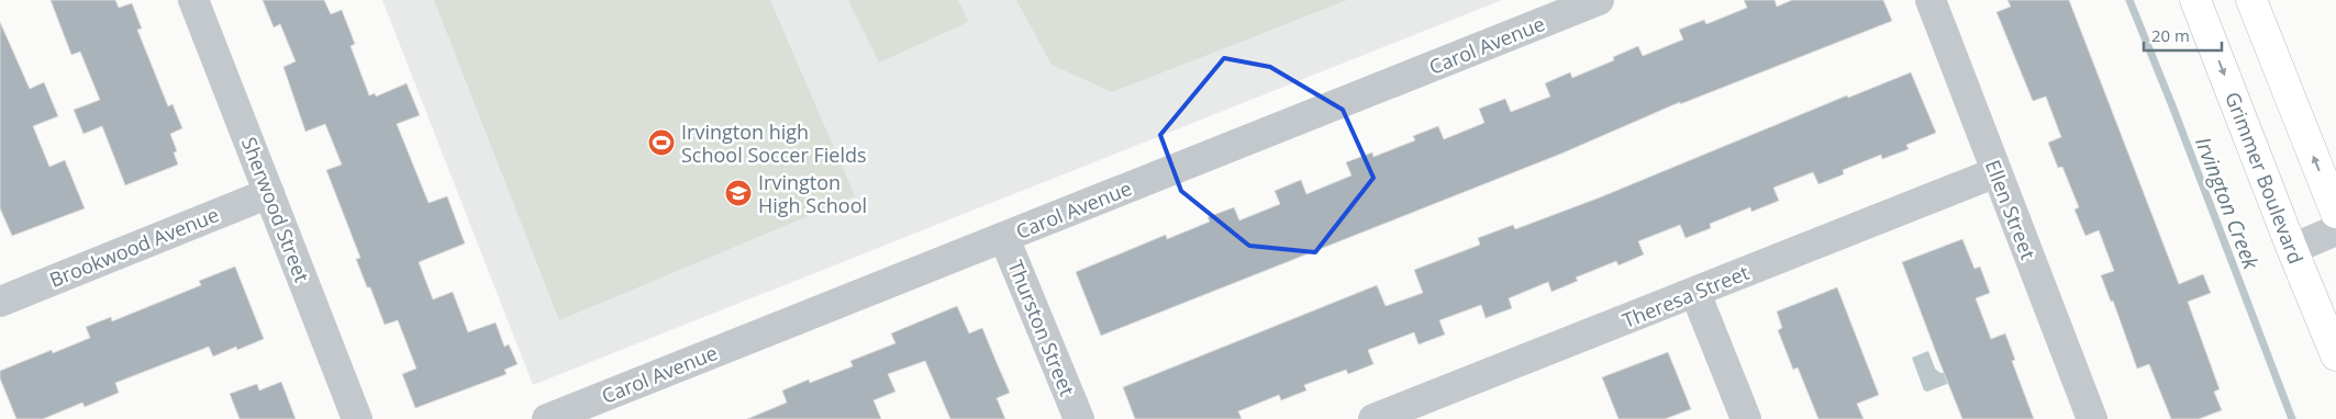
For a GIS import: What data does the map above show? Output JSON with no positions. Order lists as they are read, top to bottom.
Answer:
{
  "streets": {
    "main road": ["Grimmer Boulevard"],
    "street": [
      "Carol Avenue",
      "Sherwood Street",
      "Ellen Street",
      "Brookwood Avenue",
      "Theresa Street",
      "Thurston Street"
    ]
  },
  "crossings": [
    ["Carol Avenue", "Thurston Street"],
    ["Sherwood Street", "Brookwood Avenue"],
    ["Ellen Street", "Theresa Street"]
  ],
  "water": ["Irvington Creek"],
  "places": {
    "sports": ["Irvington high School Soccer Fields"],
    "school or university": ["Irvington High School"]
  },
  "scale_bar": "20 m"
}
